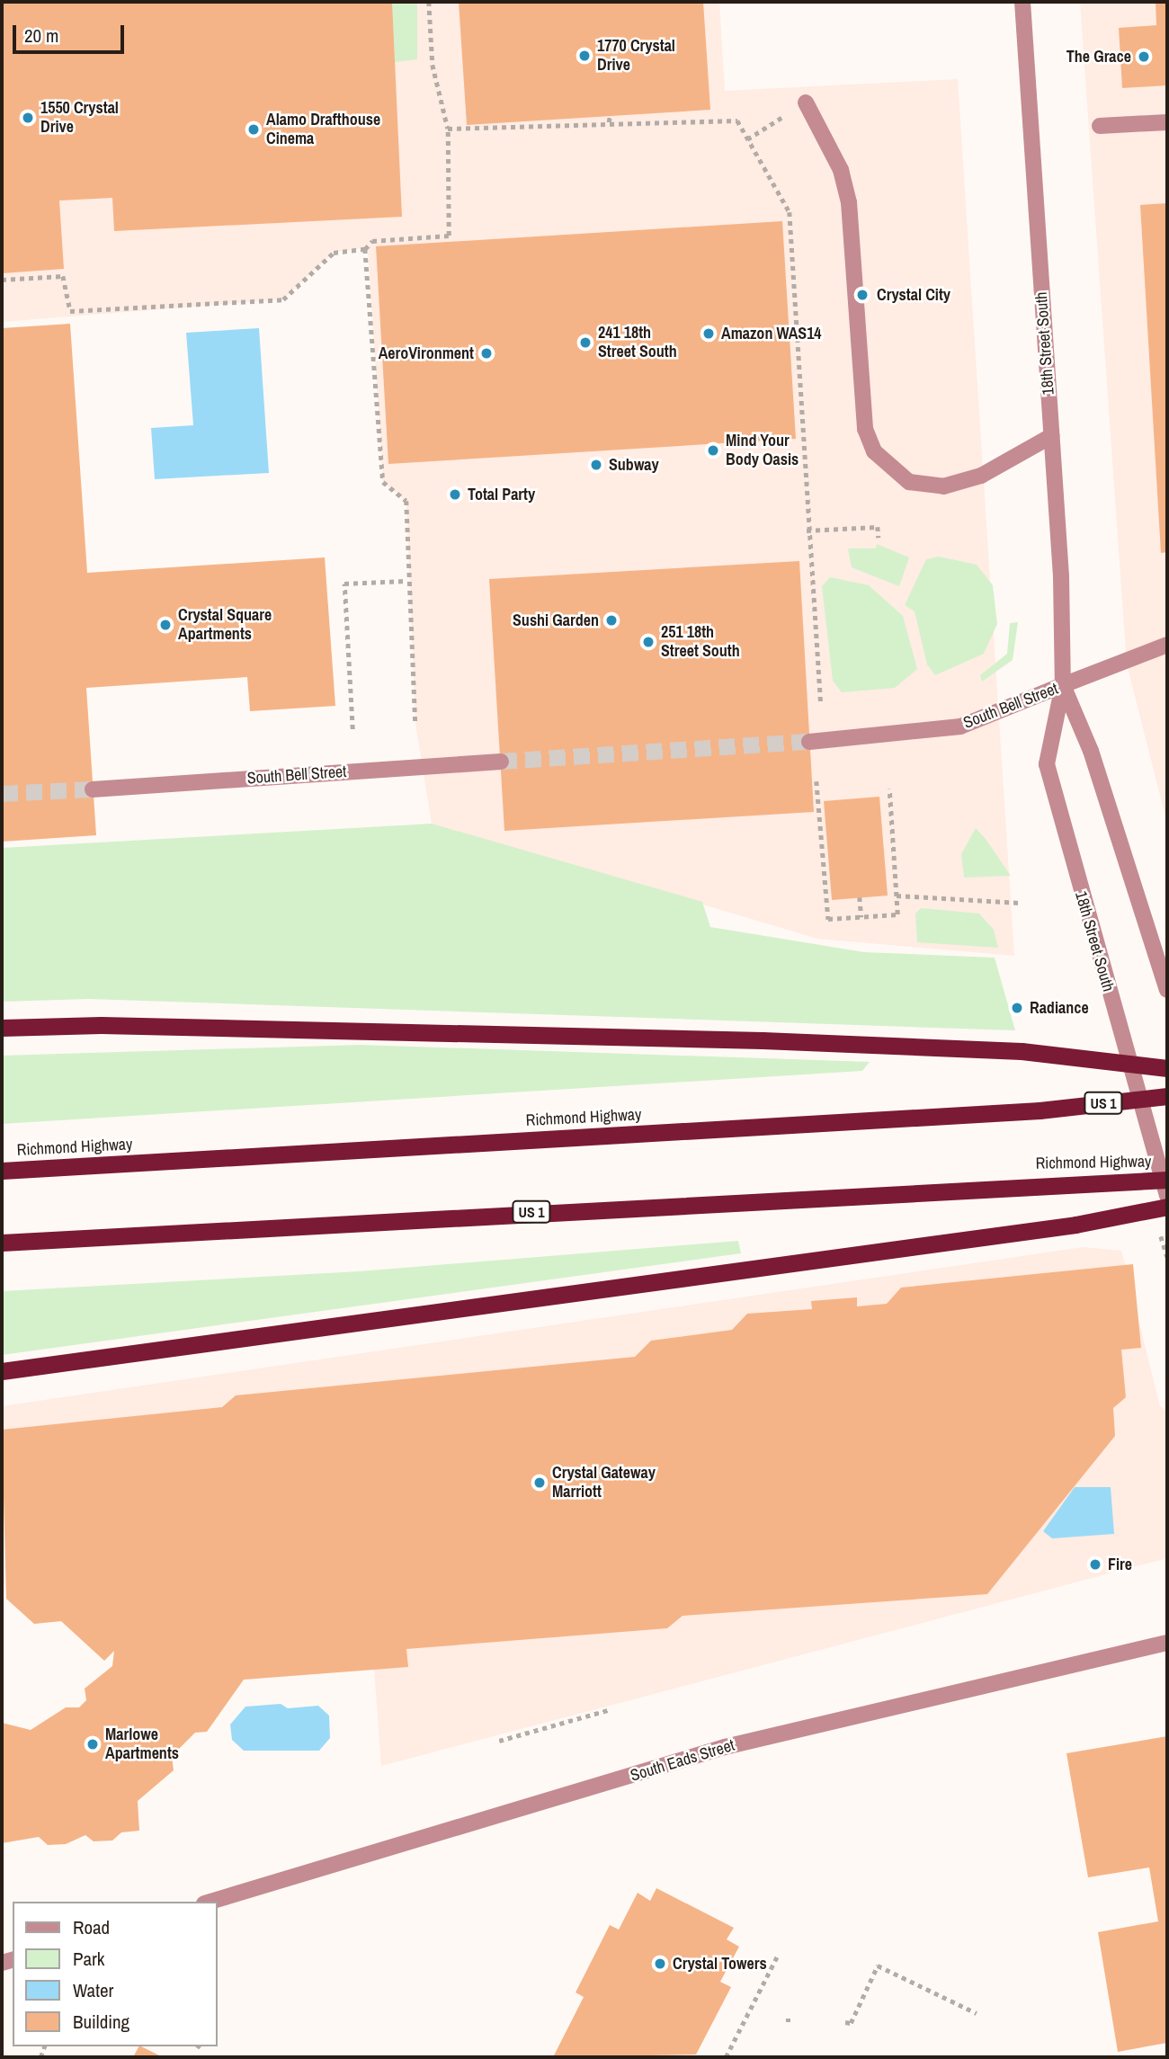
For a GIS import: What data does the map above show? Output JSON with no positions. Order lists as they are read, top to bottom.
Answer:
{
  "streets": {
    "highway": ["US 1", "Richmond Highway"],
    "street": ["18th Street South", "South Bell Street", "South Eads Street"]
  },
  "crossings": [
    ["18th Street South", "South Bell Street"]
  ],
  "places": [
    "1770 Crystal Drive",
    "The Grace",
    "1550 Crystal Drive",
    "Alamo Drafthouse Cinema",
    "Crystal City",
    "Amazon WAS14",
    "241 18th Street South",
    "AeroVironment",
    "Mind Your Body Oasis",
    "Subway",
    "Total Party",
    "Sushi Garden",
    "Crystal Square Apartments",
    "251 18th Street South",
    "Radiance",
    "Crystal Gateway Marriott",
    "Fire",
    "Marlowe Apartments",
    "Crystal Towers"
  ],
  "legend": [
    "Road",
    "Park",
    "Water",
    "Building"
  ],
  "scale_bar": "20 m"
}
